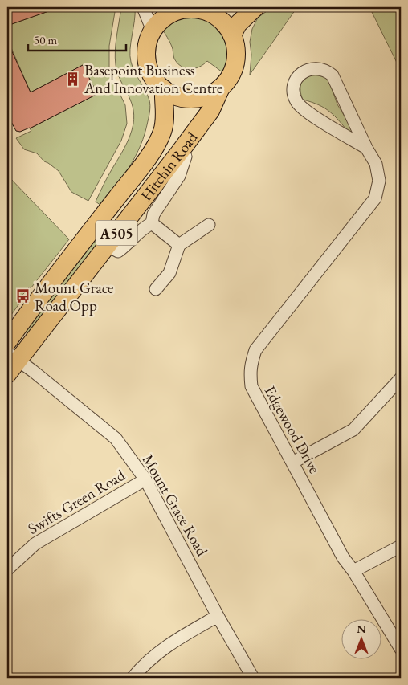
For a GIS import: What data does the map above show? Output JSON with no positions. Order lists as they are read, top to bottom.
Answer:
{
  "streets": {
    "main road": ["Hitchin Road", "A505"],
    "street": ["Edgewood Drive", "Swifts Green Road", "Mount Grace Road"]
  },
  "crossings": [
    ["Hitchin Road", "A505"],
    ["Hitchin Road", "Mount Grace Road"],
    ["Swifts Green Road", "Mount Grace Road"]
  ],
  "places": {
    "building": ["Basepoint Business And Innovation Centre"],
    "bus stop": ["Mount Grace Road Opp"]
  },
  "scale_bar": "50 m",
  "north": "top"
}
